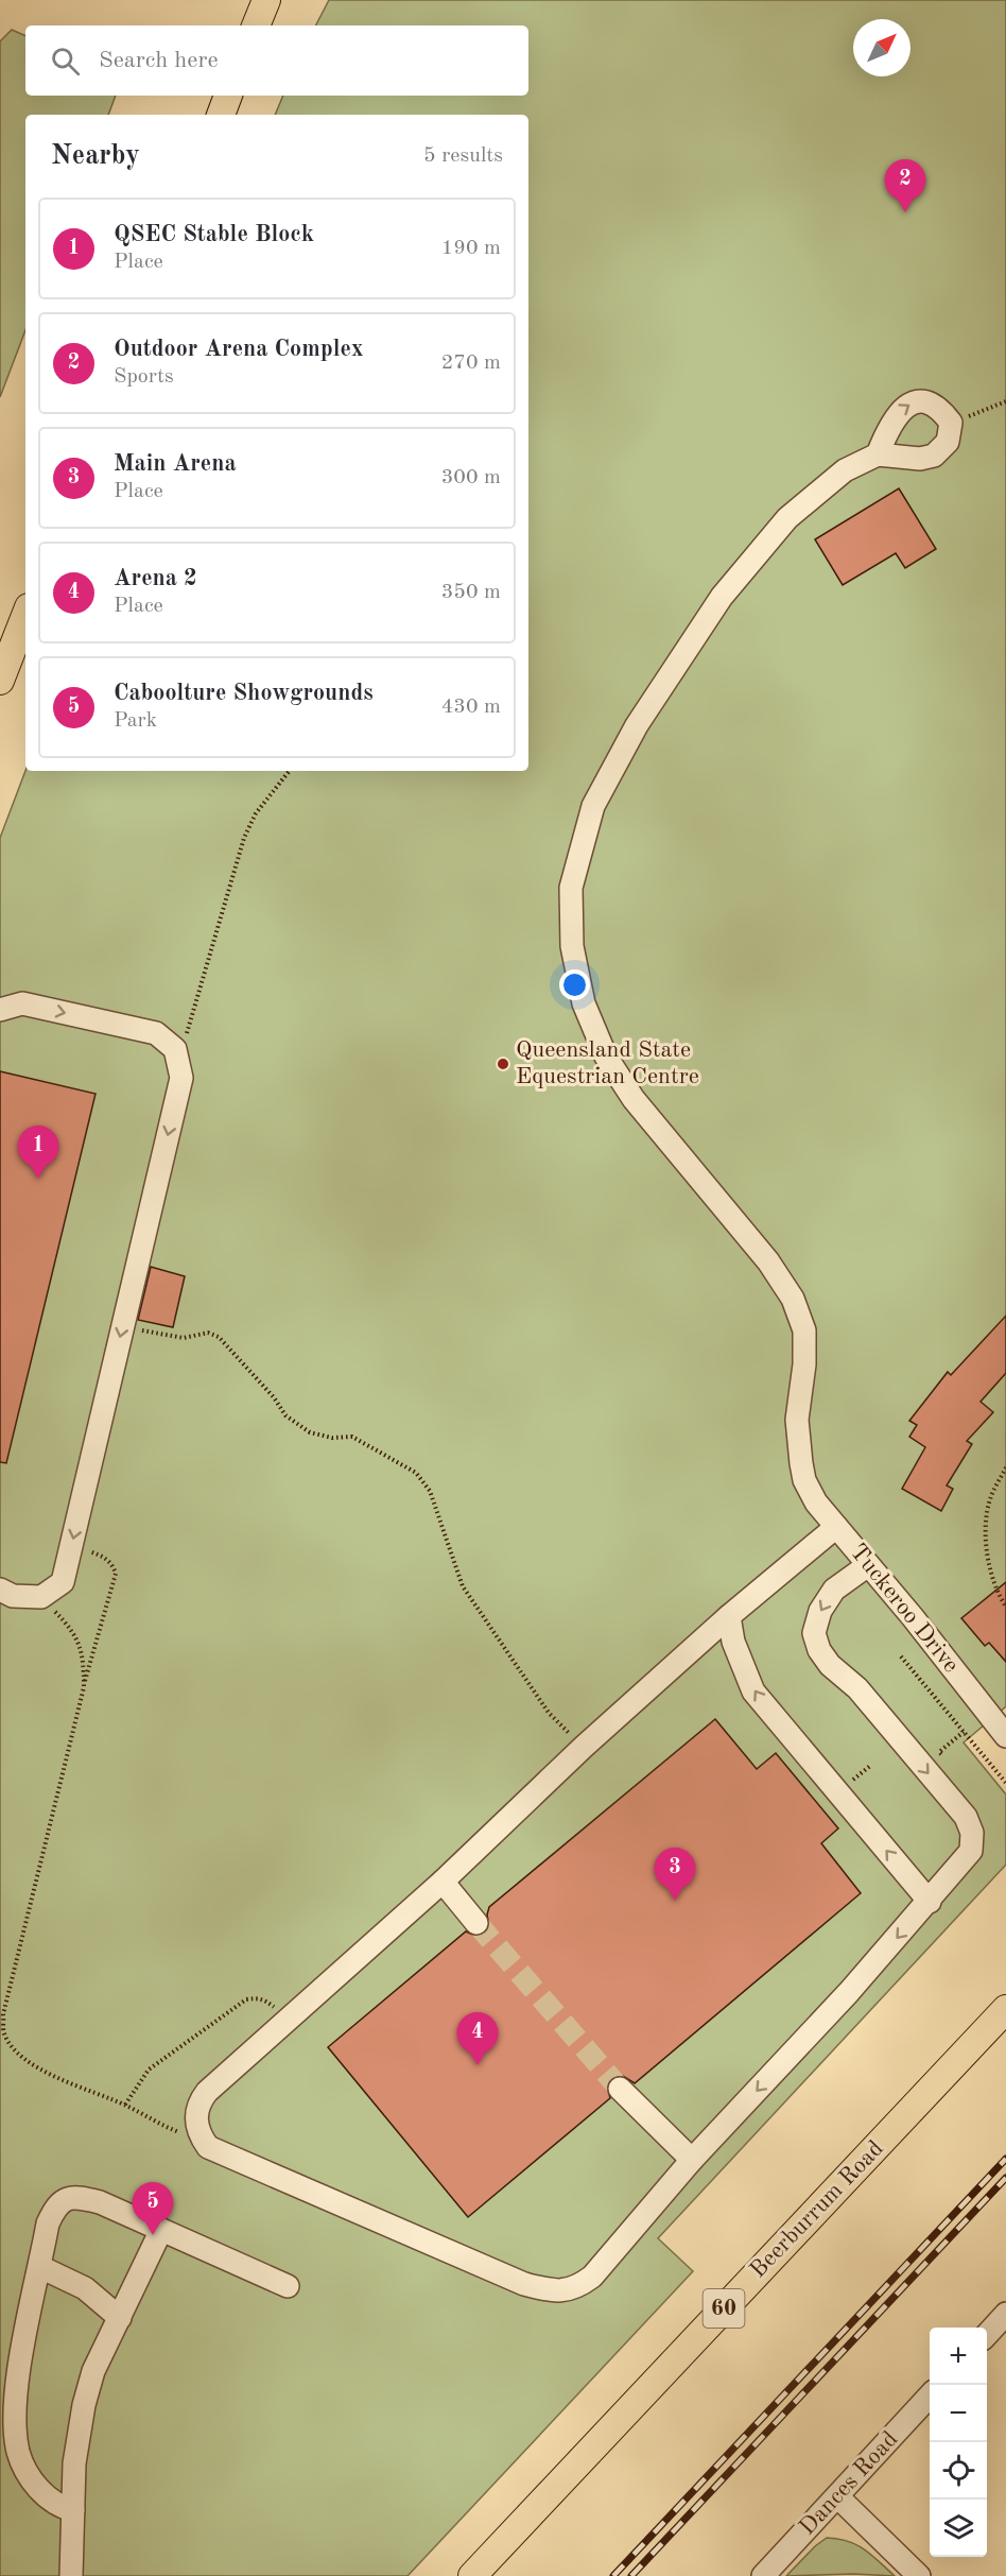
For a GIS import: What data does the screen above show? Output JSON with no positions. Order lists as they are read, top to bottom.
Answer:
{
  "streets": {
    "main road": ["Beerburrum Road", "60"],
    "street": ["Tuckeroo Drive", "Dances Road"]
  },
  "places": ["Queensland State Equestrian Centre"],
  "north": "top right",
  "page": {
    "search": "Search here",
    "heading": ["Nearby", "5 results"],
    "pins": [
      "2",
      "1",
      "3",
      "4",
      "5"
    ],
    "list": [
      {
        "mark": "1",
        "name": "QSEC Stable Block",
        "note": "Place",
        "value": "190 m"
      },
      {
        "mark": "2",
        "name": "Outdoor Arena Complex",
        "note": "Sports",
        "value": "270 m"
      },
      {
        "mark": "3",
        "name": "Main Arena",
        "note": "Place",
        "value": "300 m"
      },
      {
        "mark": "4",
        "name": "Arena 2",
        "note": "Place",
        "value": "350 m"
      },
      {
        "mark": "5",
        "name": "Caboolture Showgrounds",
        "note": "Park",
        "value": "430 m"
      }
    ],
    "map_buttons": ["+", "−"]
  }
}
